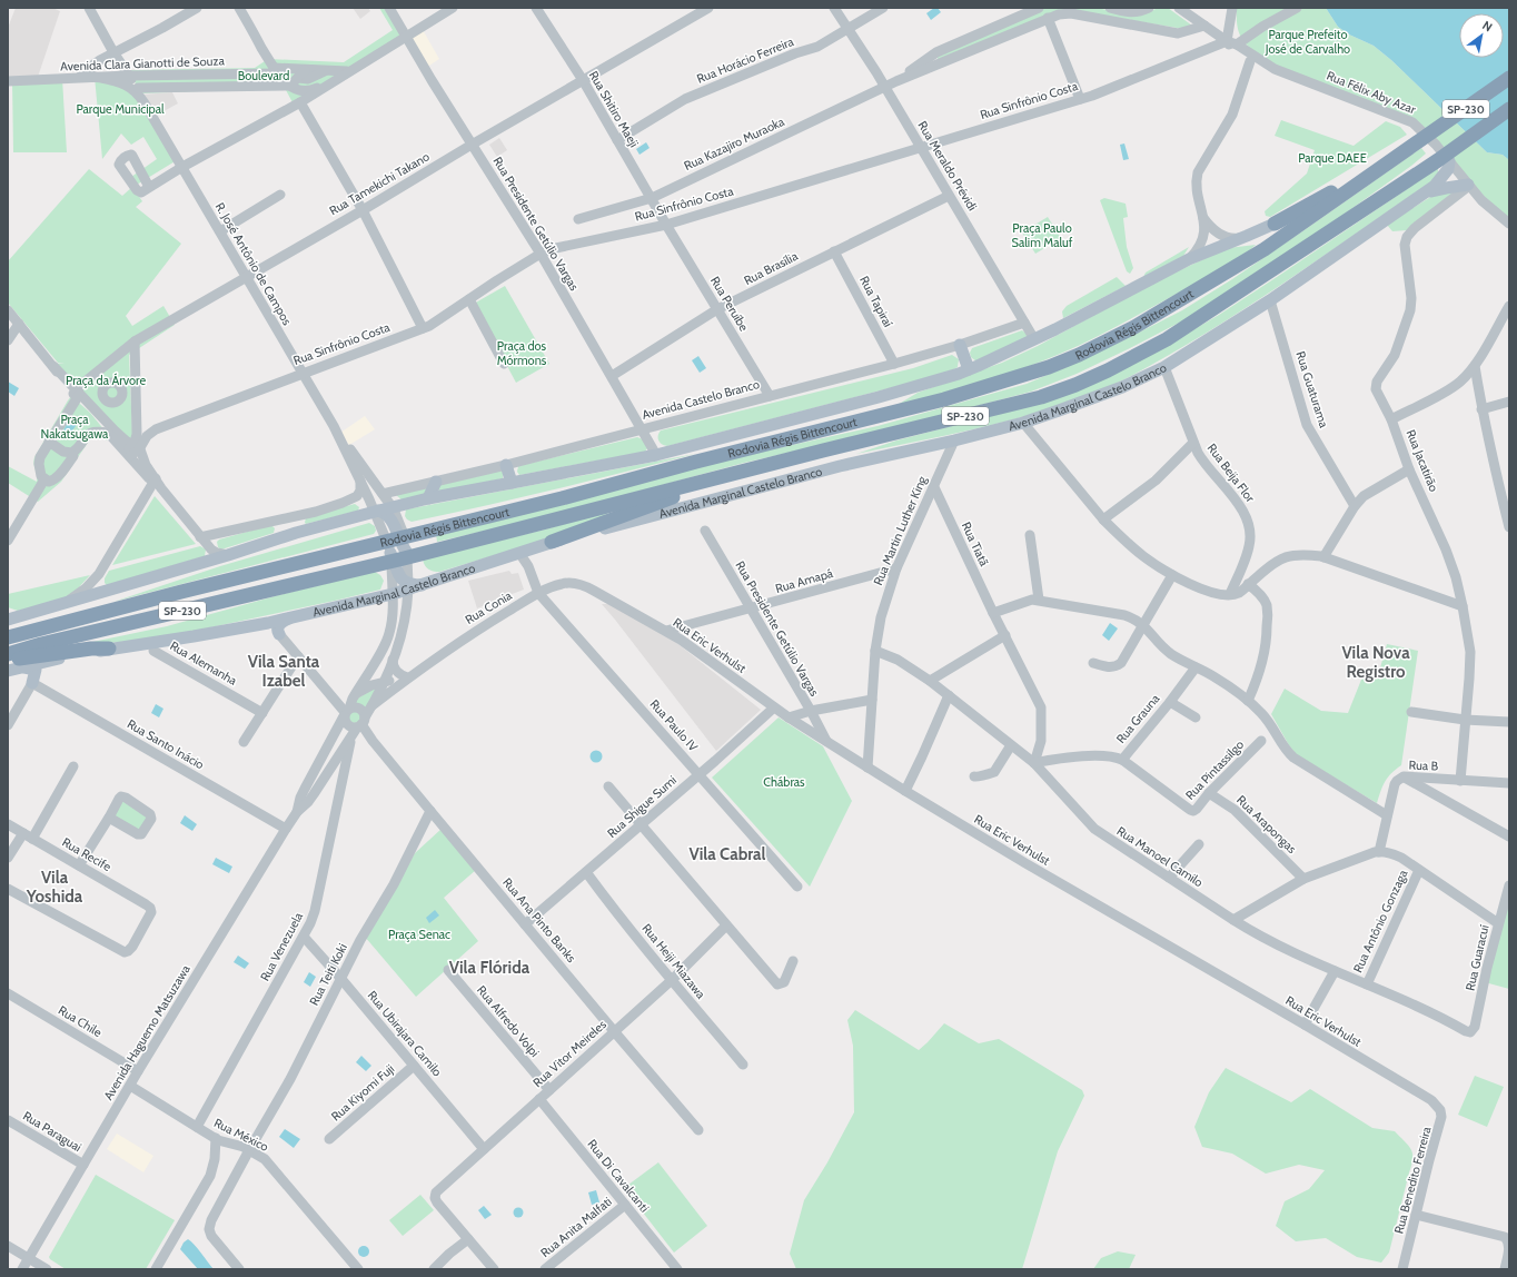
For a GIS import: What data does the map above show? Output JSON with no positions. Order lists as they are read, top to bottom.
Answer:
{
  "streets": {
    "highway": ["SP-230", "Rodovia Régis Bittencourt"],
    "main road": ["Avenida Marginal Castelo Branco"],
    "street": [
      "Rua Horácio Ferreira",
      "Avenida Clara Gianotti de Souza",
      "Rua Félix Aby Azar",
      "Rua Sinfrônio Costa",
      "Rua Shitiro Maeji",
      "Rua Kazajiro Muraoka",
      "Rua Meraldo Prévidi",
      "Rua Tamekichi Takano",
      "Rua Presidente Getúlio Vargas",
      "R. José Antônio de Campos",
      "Rua Brasília",
      "Rua Tapiraí",
      "Rua Peruíbe",
      "Rua Guaturama",
      "Avenida Castelo Branco",
      "Rua Jacatirão",
      "Rua Beija Flor",
      "Rua Martin Luther King",
      "Rua Tiatã",
      "Rua Amapá",
      "Rua Conia",
      "Rua Eric Verhulst",
      "Rua Alemanha",
      "Rua Grauna",
      "Rua Paulo IV",
      "Rua Santo Inácio",
      "Rua B",
      "Rua Pintassilgo",
      "Rua Shigue Sumi",
      "Rua Arapongas",
      "Rua Recife",
      "Rua Manoel Camilo",
      "Rua Ana Pinto Banks",
      "Rua Antônio Gonzaga",
      "Rua Venezuela",
      "Rua Guaracuí",
      "Rua Heiji Miazawa",
      "Rua Teiti Koki",
      "Rua Chile",
      "Rua Alfredo Volpi",
      "Avenida Haguemo Matsuzawa",
      "Rua Ubirajara Camilo",
      "Rua Vitor Meireles",
      "Rua Kiyomi Fuji",
      "Rua Paraguai",
      "Rua México",
      "Rua Di Cavalcanti",
      "Rua Benedito Ferreira",
      "Rua Anita Malfati"
    ]
  },
  "crossings": [
    ["Rua Horácio Ferreira", "Rua Shitiro Maeji"],
    ["Rua Horácio Ferreira", "Rua Meraldo Prévidi"],
    ["Rua Félix Aby Azar", "Rua Sinfrônio Costa"],
    ["Rua Félix Aby Azar", "Rua Kazajiro Muraoka"],
    ["Rua Félix Aby Azar", "Rodovia Régis Bittencourt"],
    ["Rua Félix Aby Azar", "Avenida Marginal Castelo Branco"],
    ["Rua Félix Aby Azar", "Rua Jacatirão"],
    ["Rua Sinfrônio Costa", "Rua Shitiro Maeji"],
    ["Rua Sinfrônio Costa", "Rua Presidente Getúlio Vargas"],
    ["Rua Sinfrônio Costa", "R. José Antônio de Campos"],
    ["Rua Sinfrônio Costa", "Rua Peruíbe"],
    ["Rua Sinfrônio Costa", "Avenida Haguemo Matsuzawa"],
    ["Rua Shitiro Maeji", "Rua Kazajiro Muraoka"],
    ["Rua Shitiro Maeji", "Rua Tamekichi Takano"],
    ["Rua Shitiro Maeji", "Rua Peruíbe"],
    ["Rua Kazajiro Muraoka", "Rua Meraldo Prévidi"],
    ["Rua Meraldo Prévidi", "Rua Brasília"],
    ["Rua Meraldo Prévidi", "Avenida Castelo Branco"],
    ["Rua Tamekichi Takano", "Rua Presidente Getúlio Vargas"],
    ["Rua Tamekichi Takano", "R. José Antônio de Campos"],
    ["Rua Presidente Getúlio Vargas", "Rua Brasília"],
    ["Rua Presidente Getúlio Vargas", "Avenida Castelo Branco"],
    ["Rua Presidente Getúlio Vargas", "Rua Amapá"],
    ["Rua Presidente Getúlio Vargas", "Rua Eric Verhulst"],
    ["R. José Antônio de Campos", "Avenida Haguemo Matsuzawa"],
    ["Rua Brasília", "Rua Tapiraí"],
    ["Rua Brasília", "Rua Peruíbe"],
    ["Rua Tapiraí", "Avenida Castelo Branco"],
    ["Rua Peruíbe", "Avenida Castelo Branco"],
    ["Rodovia Régis Bittencourt", "Avenida Marginal Castelo Branco"],
    ["Rua Guaturama", "Avenida Marginal Castelo Branco"],
    ["Avenida Marginal Castelo Branco", "Rua Jacatirão"],
    ["Avenida Marginal Castelo Branco", "Rua Beija Flor"],
    ["Avenida Marginal Castelo Branco", "Rua Martin Luther King"],
    ["Avenida Marginal Castelo Branco", "Rua Paulo IV"],
    ["Avenida Marginal Castelo Branco", "Avenida Haguemo Matsuzawa"],
    ["Avenida Castelo Branco", "Avenida Haguemo Matsuzawa"],
    ["Rua Jacatirão", "Rua B"],
    ["Rua Martin Luther King", "Rua Tiatã"],
    ["Rua Martin Luther King", "Rua Amapá"],
    ["Rua Martin Luther King", "Rua Eric Verhulst"],
    ["Rua Martin Luther King", "Rua Manoel Camilo"],
    ["Rua Amapá", "Rua Eric Verhulst"],
    ["Rua Conia", "Rua Eric Verhulst"],
    ["Rua Conia", "Rua Paulo IV"],
    ["Rua Conia", "Avenida Haguemo Matsuzawa"],
    ["Rua Eric Verhulst", "Rua Shigue Sumi"],
    ["Rua Eric Verhulst", "Rua Benedito Ferreira"],
    ["Rua Grauna", "Rua Pintassilgo"],
    ["Rua Grauna", "Rua Manoel Camilo"],
    ["Rua Paulo IV", "Rua Shigue Sumi"],
    ["Rua Santo Inácio", "Avenida Haguemo Matsuzawa"],
    ["Rua Pintassilgo", "Rua Arapongas"],
    ["Rua Shigue Sumi", "Rua Ana Pinto Banks"],
    ["Rua Shigue Sumi", "Rua Heiji Miazawa"],
    ["Rua Manoel Camilo", "Rua Antônio Gonzaga"],
    ["Rua Manoel Camilo", "Rua Guaracuí"],
    ["Rua Ana Pinto Banks", "Rua Teiti Koki"],
    ["Rua Ana Pinto Banks", "Avenida Haguemo Matsuzawa"],
    ["Rua Ana Pinto Banks", "Rua Vitor Meireles"],
    ["Rua Venezuela", "Avenida Haguemo Matsuzawa"],
    ["Rua Venezuela", "Rua Ubirajara Camilo"],
    ["Rua Venezuela", "Rua México"],
    ["Rua Heiji Miazawa", "Rua Vitor Meireles"],
    ["Rua Teiti Koki", "Rua Ubirajara Camilo"],
    ["Rua Teiti Koki", "Rua México"],
    ["Rua Chile", "Avenida Haguemo Matsuzawa"],
    ["Rua Alfredo Volpi", "Rua Vitor Meireles"],
    ["Avenida Haguemo Matsuzawa", "Rua Paraguai"],
    ["Avenida Haguemo Matsuzawa", "Rua México"],
    ["Rua Ubirajara Camilo", "Rua Vitor Meireles"],
    ["Rua Ubirajara Camilo", "Rua Kiyomi Fuji"],
    ["Rua Vitor Meireles", "Rua Di Cavalcanti"],
    ["Rua Di Cavalcanti", "Rua Anita Malfati"]
  ],
  "districts": [
    "Vila Nova Registro",
    "Vila Santa Izabel",
    "Vila Cabral",
    "Vila Yoshida",
    "Vila Flórida"
  ],
  "parks": [
    "Parque Prefeito José de Carvalho",
    "Boulevard",
    "Parque Municipal",
    "Parque DAEE",
    "Praça Paulo Salim Maluf",
    "Praça dos Mórmons",
    "Praça da Árvore",
    "Praça Nakatsugawa",
    "Chábras",
    "Praça Senac"
  ],
  "north": "top right"
}
